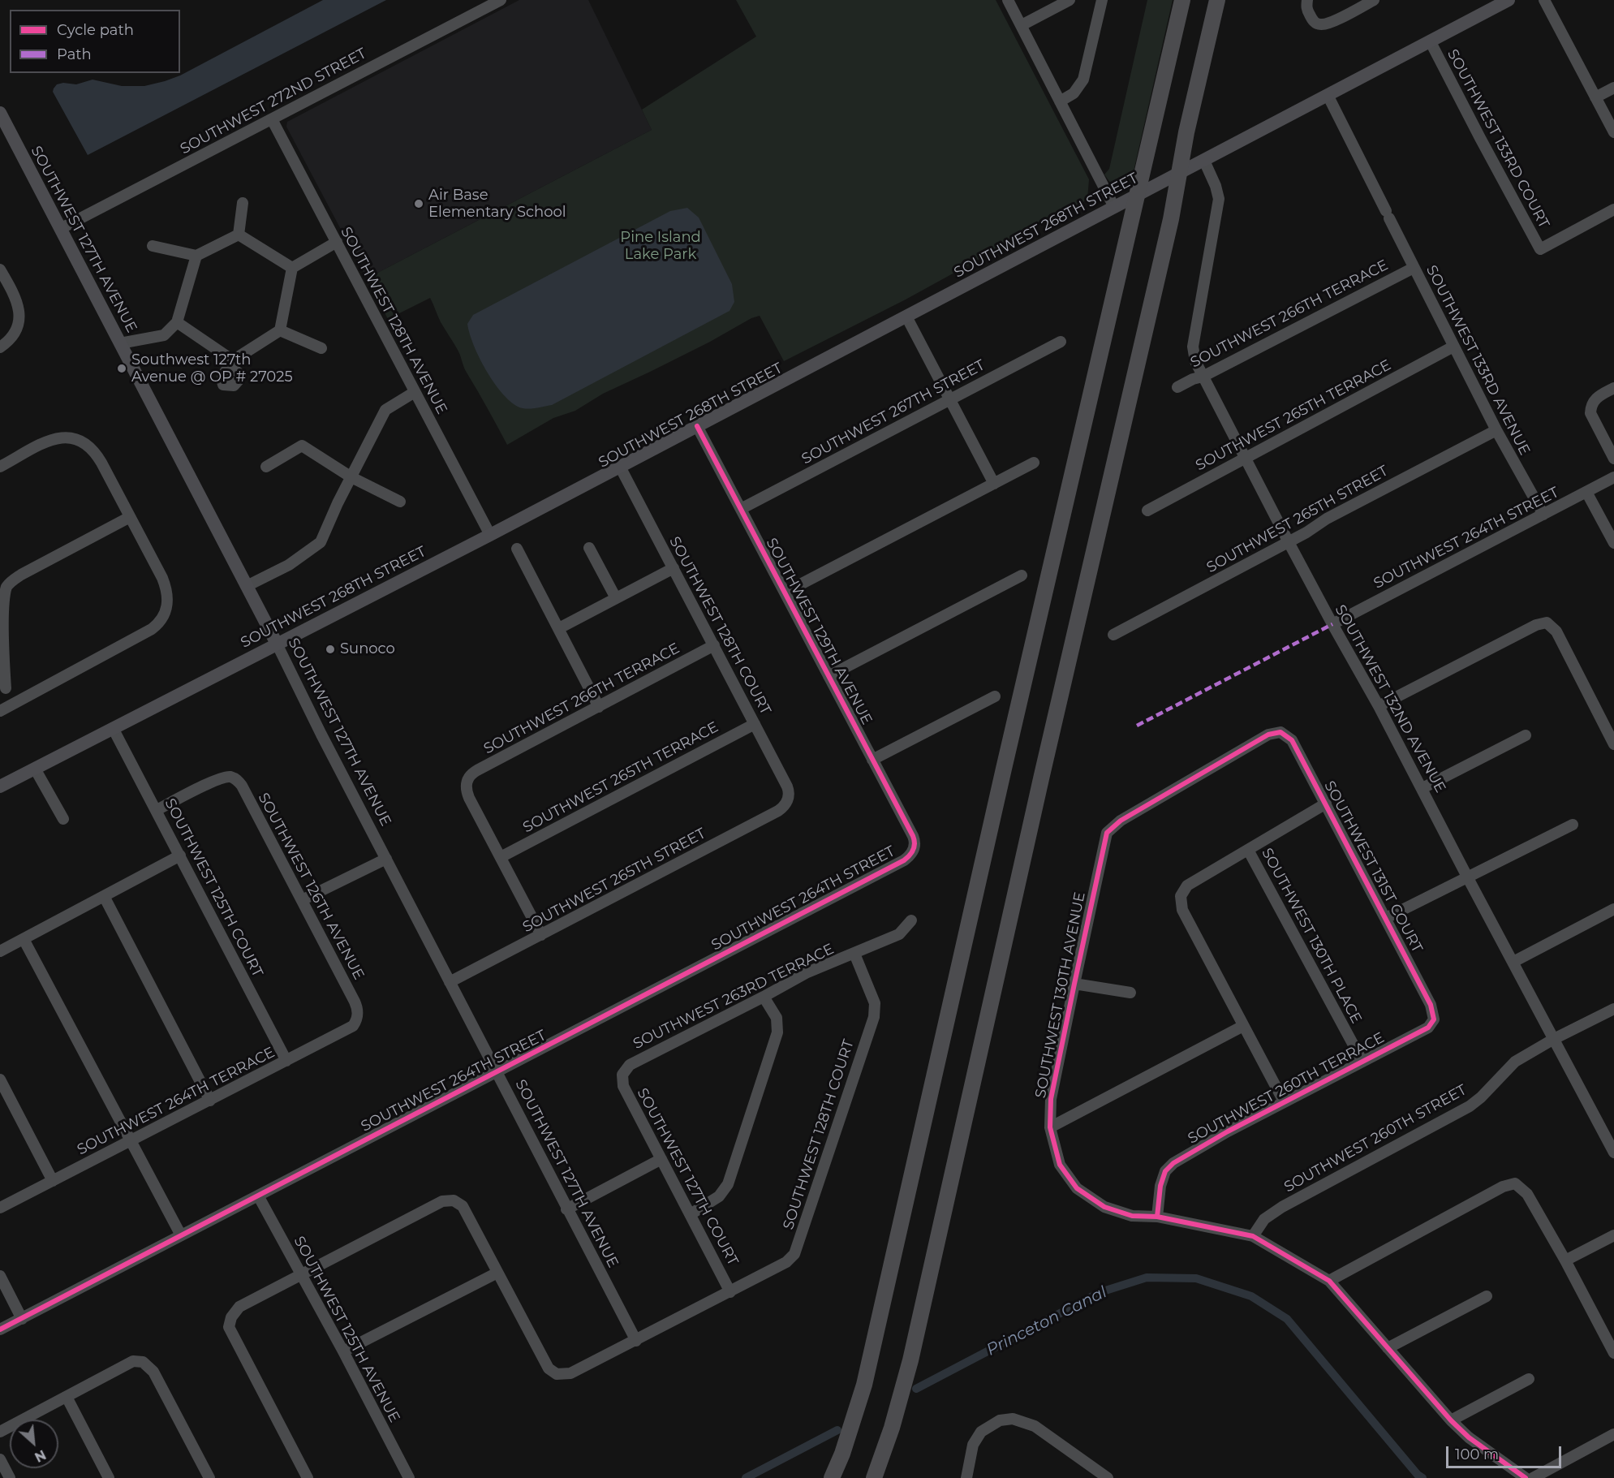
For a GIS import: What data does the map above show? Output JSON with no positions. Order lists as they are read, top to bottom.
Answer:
{
  "streets": {
    "main road": ["SOUTHWEST 268TH STREET", "SOUTHWEST 127TH AVENUE"],
    "street": [
      "SOUTHWEST 272ND STREET",
      "SOUTHWEST 133RD COURT",
      "SOUTHWEST 266TH TERRACE",
      "SOUTHWEST 128TH AVENUE",
      "SOUTHWEST 133RD AVENUE",
      "SOUTHWEST 267TH STREET",
      "SOUTHWEST 265TH TERRACE",
      "SOUTHWEST 265TH STREET",
      "SOUTHWEST 264TH STREET",
      "SOUTHWEST 128TH COURT",
      "SOUTHWEST 129TH AVENUE",
      "SOUTHWEST 132ND AVENUE",
      "SOUTHWEST 131ST COURT",
      "SOUTHWEST 126TH AVENUE",
      "SOUTHWEST 125TH COURT",
      "SOUTHWEST 130TH PLACE",
      "SOUTHWEST 130TH AVENUE",
      "SOUTHWEST 263RD TERRACE",
      "SOUTHWEST 260TH TERRACE",
      "SOUTHWEST 264TH TERRACE",
      "SOUTHWEST 260TH STREET",
      "SOUTHWEST 127TH COURT",
      "SOUTHWEST 125TH AVENUE"
    ]
  },
  "crossings": [
    ["SOUTHWEST 272ND STREET", "SOUTHWEST 127TH AVENUE"],
    ["SOUTHWEST 272ND STREET", "SOUTHWEST 128TH AVENUE"],
    ["SOUTHWEST 133RD COURT", "SOUTHWEST 268TH STREET"],
    ["SOUTHWEST 268TH STREET", "SOUTHWEST 127TH AVENUE"],
    ["SOUTHWEST 268TH STREET", "SOUTHWEST 128TH AVENUE"],
    ["SOUTHWEST 268TH STREET", "SOUTHWEST 133RD AVENUE"],
    ["SOUTHWEST 268TH STREET", "SOUTHWEST 128TH COURT"],
    ["SOUTHWEST 268TH STREET", "SOUTHWEST 129TH AVENUE"],
    ["SOUTHWEST 268TH STREET", "SOUTHWEST 132ND AVENUE"],
    ["SOUTHWEST 268TH STREET", "SOUTHWEST 125TH COURT"],
    ["SOUTHWEST 127TH AVENUE", "SOUTHWEST 265TH STREET"],
    ["SOUTHWEST 127TH AVENUE", "SOUTHWEST 264TH STREET"],
    ["SOUTHWEST 127TH AVENUE", "SOUTHWEST 128TH COURT"],
    ["SOUTHWEST 266TH TERRACE", "SOUTHWEST 133RD AVENUE"],
    ["SOUTHWEST 266TH TERRACE", "SOUTHWEST 265TH TERRACE"],
    ["SOUTHWEST 266TH TERRACE", "SOUTHWEST 128TH COURT"],
    ["SOUTHWEST 266TH TERRACE", "SOUTHWEST 132ND AVENUE"],
    ["SOUTHWEST 133RD AVENUE", "SOUTHWEST 265TH TERRACE"],
    ["SOUTHWEST 133RD AVENUE", "SOUTHWEST 265TH STREET"],
    ["SOUTHWEST 133RD AVENUE", "SOUTHWEST 264TH STREET"],
    ["SOUTHWEST 267TH STREET", "SOUTHWEST 129TH AVENUE"],
    ["SOUTHWEST 265TH TERRACE", "SOUTHWEST 128TH COURT"],
    ["SOUTHWEST 265TH TERRACE", "SOUTHWEST 132ND AVENUE"],
    ["SOUTHWEST 265TH STREET", "SOUTHWEST 128TH COURT"],
    ["SOUTHWEST 265TH STREET", "SOUTHWEST 132ND AVENUE"],
    ["SOUTHWEST 264TH STREET", "SOUTHWEST 129TH AVENUE"],
    ["SOUTHWEST 264TH STREET", "SOUTHWEST 132ND AVENUE"],
    ["SOUTHWEST 264TH STREET", "SOUTHWEST 125TH AVENUE"],
    ["SOUTHWEST 128TH COURT", "SOUTHWEST 263RD TERRACE"],
    ["SOUTHWEST 128TH COURT", "SOUTHWEST 127TH COURT"],
    ["SOUTHWEST 132ND AVENUE", "SOUTHWEST 260TH STREET"],
    ["SOUTHWEST 131ST COURT", "SOUTHWEST 130TH AVENUE"],
    ["SOUTHWEST 131ST COURT", "SOUTHWEST 260TH TERRACE"],
    ["SOUTHWEST 126TH AVENUE", "SOUTHWEST 125TH COURT"],
    ["SOUTHWEST 126TH AVENUE", "SOUTHWEST 264TH TERRACE"],
    ["SOUTHWEST 125TH COURT", "SOUTHWEST 264TH TERRACE"],
    ["SOUTHWEST 130TH PLACE", "SOUTHWEST 260TH TERRACE"],
    ["SOUTHWEST 130TH AVENUE", "SOUTHWEST 260TH TERRACE"],
    ["SOUTHWEST 130TH AVENUE", "SOUTHWEST 260TH STREET"],
    ["SOUTHWEST 263RD TERRACE", "SOUTHWEST 127TH COURT"]
  ],
  "water": ["Princeton Canal"],
  "parks": ["Pine Island Lake Park"],
  "places": ["Air Base Elementary School", "Southwest 127th Avenue @ OP # 27025", "Sunoco"],
  "legend": ["Cycle path", "Path"],
  "scale_bar": "100 m",
  "north": "bottom right"
}
